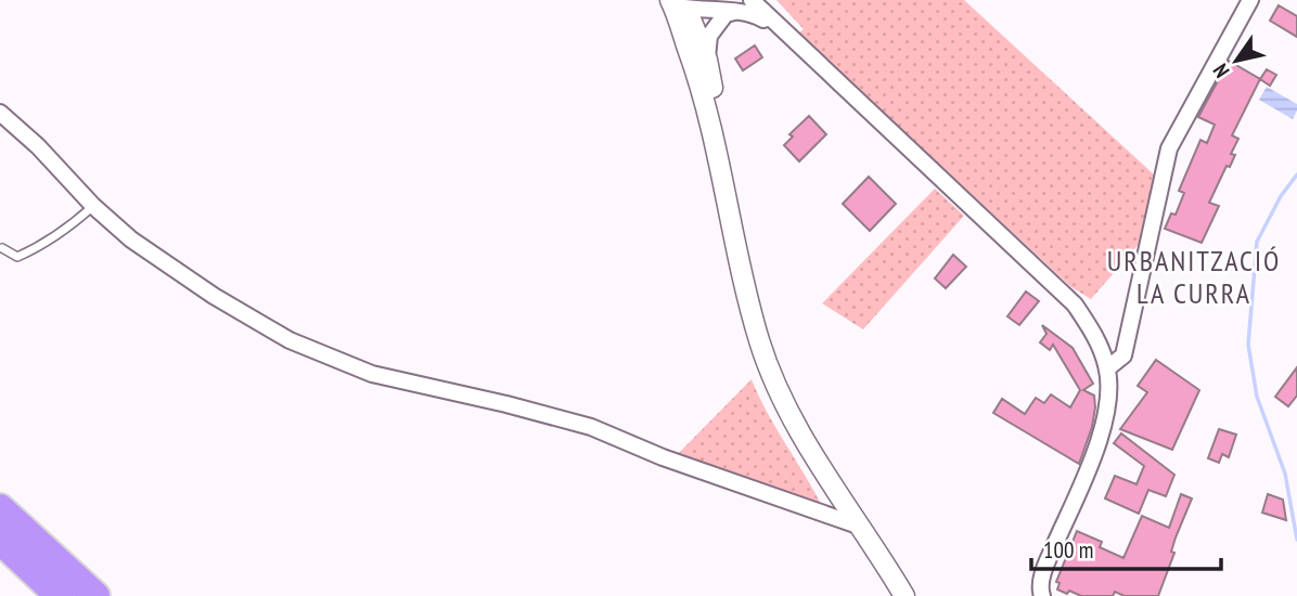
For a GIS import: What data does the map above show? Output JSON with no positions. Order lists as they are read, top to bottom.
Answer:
{
  "districts": ["URBANITZACIÓ LA CURRA"],
  "scale_bar": "100 m",
  "north": "bottom left"
}
